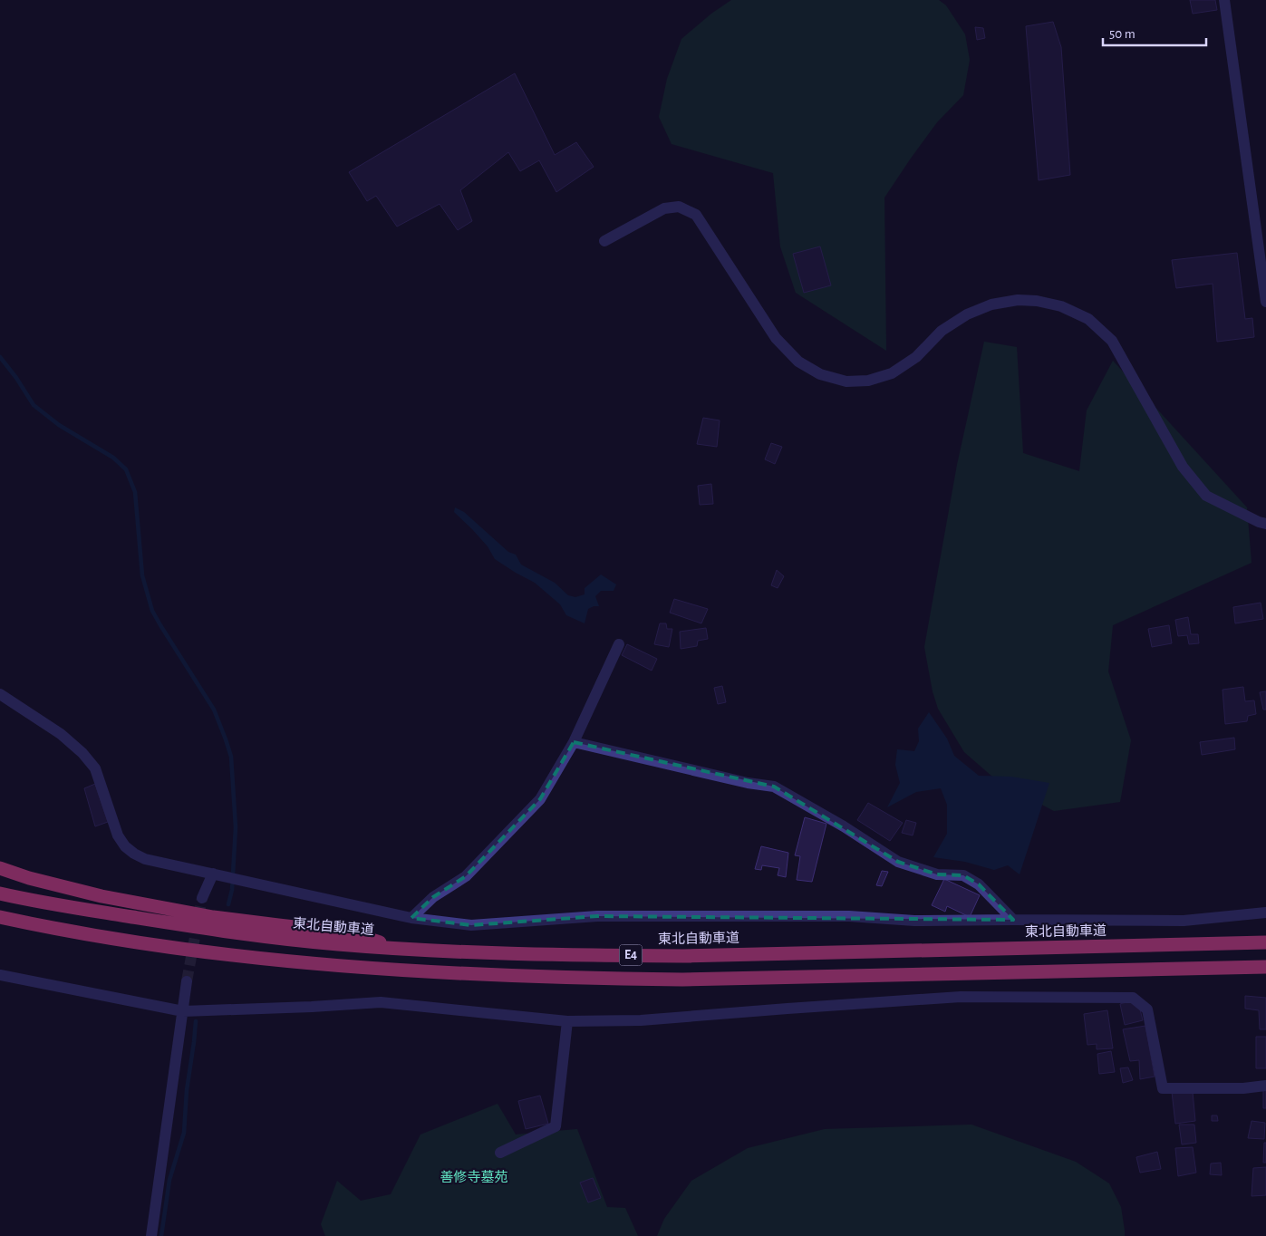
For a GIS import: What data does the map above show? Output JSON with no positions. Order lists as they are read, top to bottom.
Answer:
{
  "streets": {
    "highway": ["東北自動車道", "E4"]
  },
  "parks": ["善修寺墓苑"],
  "scale_bar": "50 m"
}
